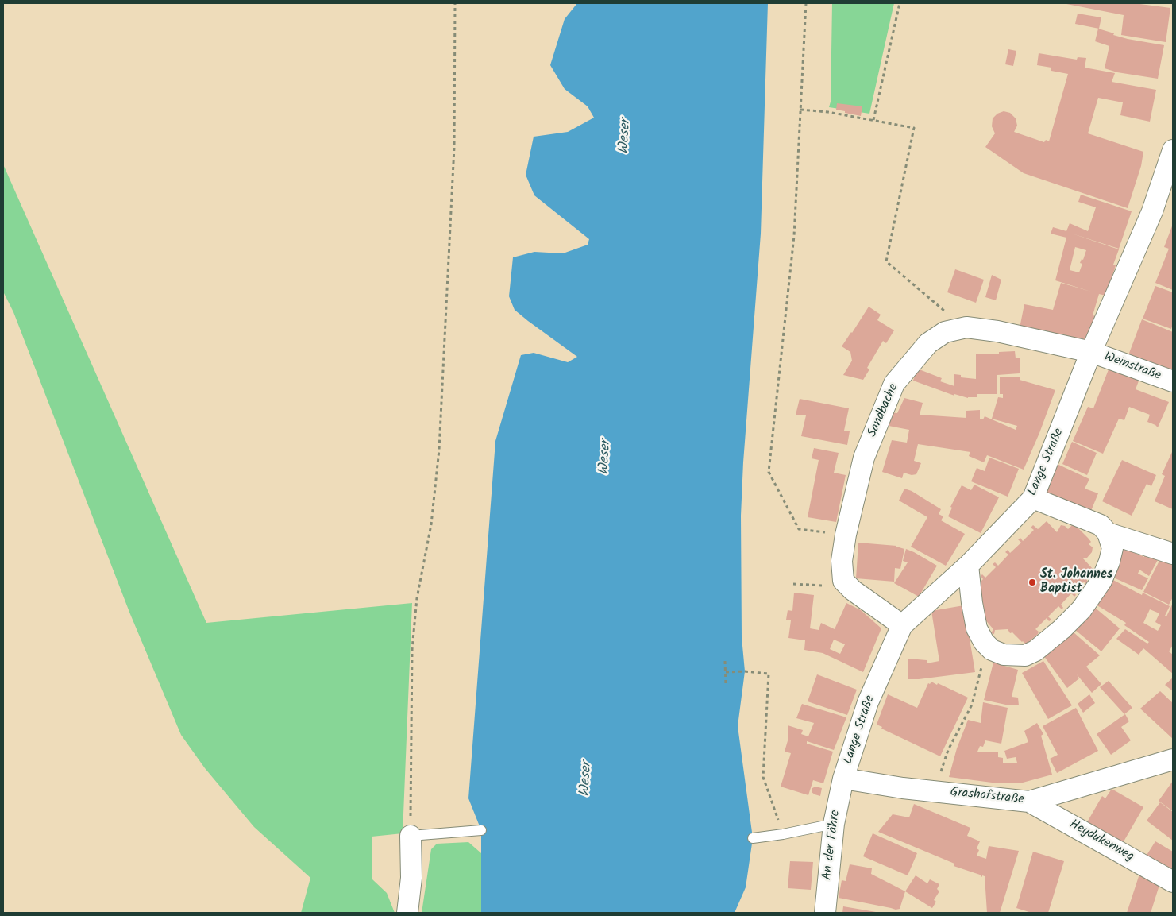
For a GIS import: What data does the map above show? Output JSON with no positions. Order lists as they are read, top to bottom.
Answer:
{
  "streets": {
    "street": [
      "Weinstraße",
      "Sandbache",
      "Lange Straße",
      "Grashofstraße",
      "Heydukenweg",
      "An der Fähre"
    ]
  },
  "crossings": [
    ["Weinstraße", "Sandbache"],
    ["Weinstraße", "Lange Straße"],
    ["Sandbache", "Lange Straße"],
    ["Lange Straße", "Grashofstraße"],
    ["Lange Straße", "An der Fähre"],
    ["Grashofstraße", "Heydukenweg"],
    ["Grashofstraße", "An der Fähre"]
  ],
  "water": ["Weser"],
  "places": ["St. Johannes Baptist"]
}
